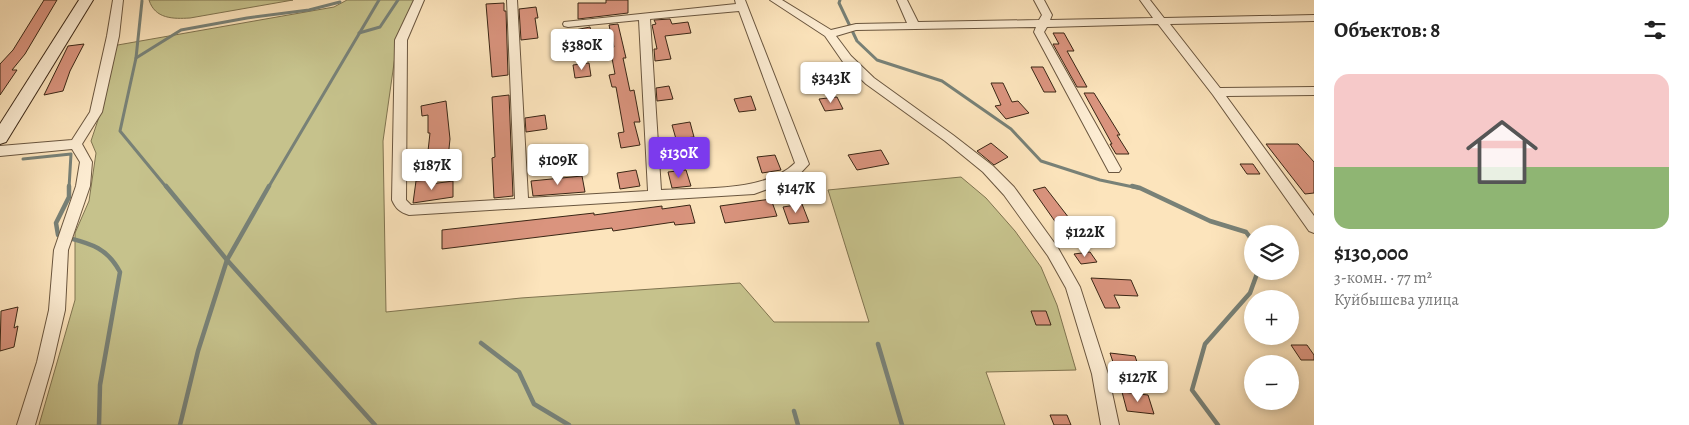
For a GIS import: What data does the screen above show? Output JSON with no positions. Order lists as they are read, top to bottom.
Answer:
{
  "page": {
    "heading": "Объектов: 8",
    "price": [
      "$380K",
      "$343K",
      "$130K",
      "$109K",
      "$187K",
      "$147K",
      "$122K",
      "$127K"
    ],
    "list": [
      {
        "name": "$130,000",
        "note": "3-комн. · 77 m² · Куйбышева улица"
      }
    ],
    "map_buttons": ["+", "−"]
  }
}
